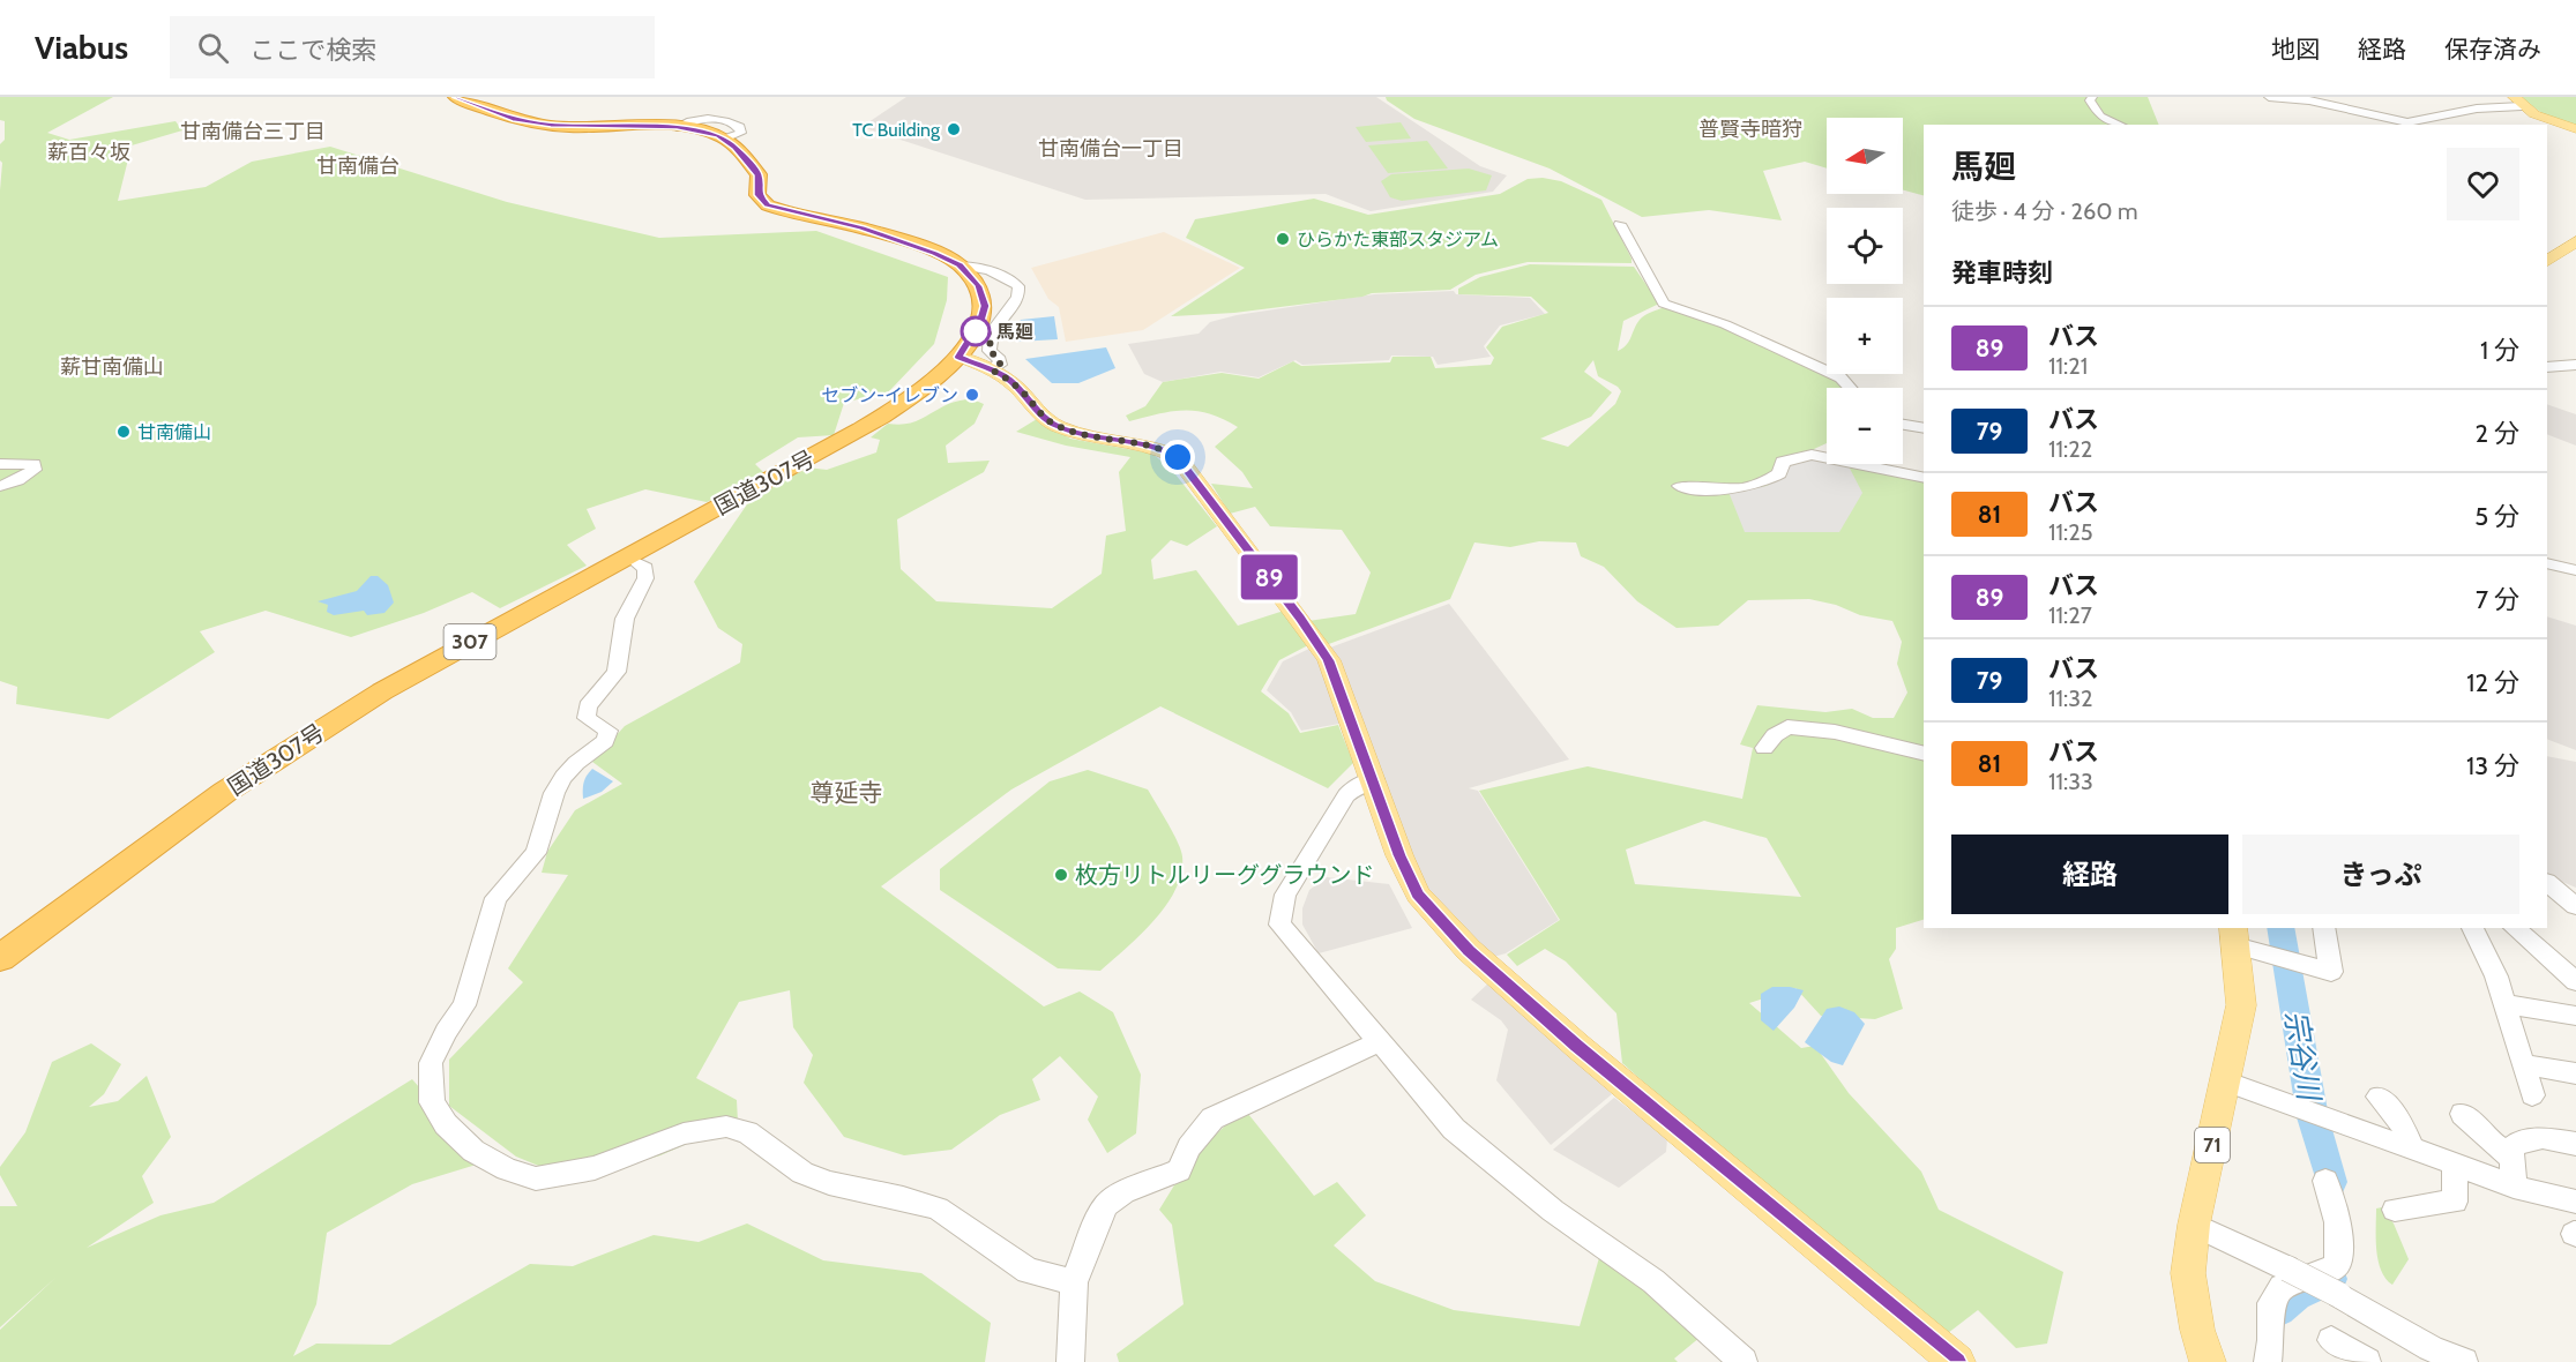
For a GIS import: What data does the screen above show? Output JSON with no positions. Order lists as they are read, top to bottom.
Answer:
{
  "streets": {
    "highway": ["国道307号", "307"],
    "main road": ["71"]
  },
  "districts": [
    "普賢寺暗狩",
    "甘南備台三丁目",
    "甘南備台一丁目",
    "薪百々坂",
    "甘南備台",
    "薪甘南備山",
    "尊延寺"
  ],
  "water": ["宗谷川"],
  "places": [
    "TC Building",
    "ひらかた東部スタジアム",
    "馬廻",
    "セブン-イレブン",
    "甘南備山",
    "枚方リトルリーググラウンド"
  ],
  "lines": ["bus line 89"],
  "north": "left",
  "page": {
    "header": "Viabus",
    "search": "ここで検索",
    "nav": ["地図", "経路", "保存済み"],
    "on_map": "89",
    "map_buttons": ["+", "−"],
    "heading": [
      ["馬廻", "徒歩 · 4 分 · 260 m"],
      "発車時刻"
    ],
    "list": [
      {
        "mark": "89",
        "name": "バス",
        "note": "11:21",
        "value": "1 分"
      },
      {
        "mark": "79",
        "name": "バス",
        "note": "11:22",
        "value": "2 分"
      },
      {
        "mark": "81",
        "name": "バス",
        "note": "11:25",
        "value": "5 分"
      },
      {
        "mark": "89",
        "name": "バス",
        "note": "11:27",
        "value": "7 分"
      },
      {
        "mark": "79",
        "name": "バス",
        "note": "11:32",
        "value": "12 分"
      },
      {
        "mark": "81",
        "name": "バス",
        "note": "11:33",
        "value": "13 分"
      }
    ],
    "buttons": ["経路", "きっぷ"]
  }
}
